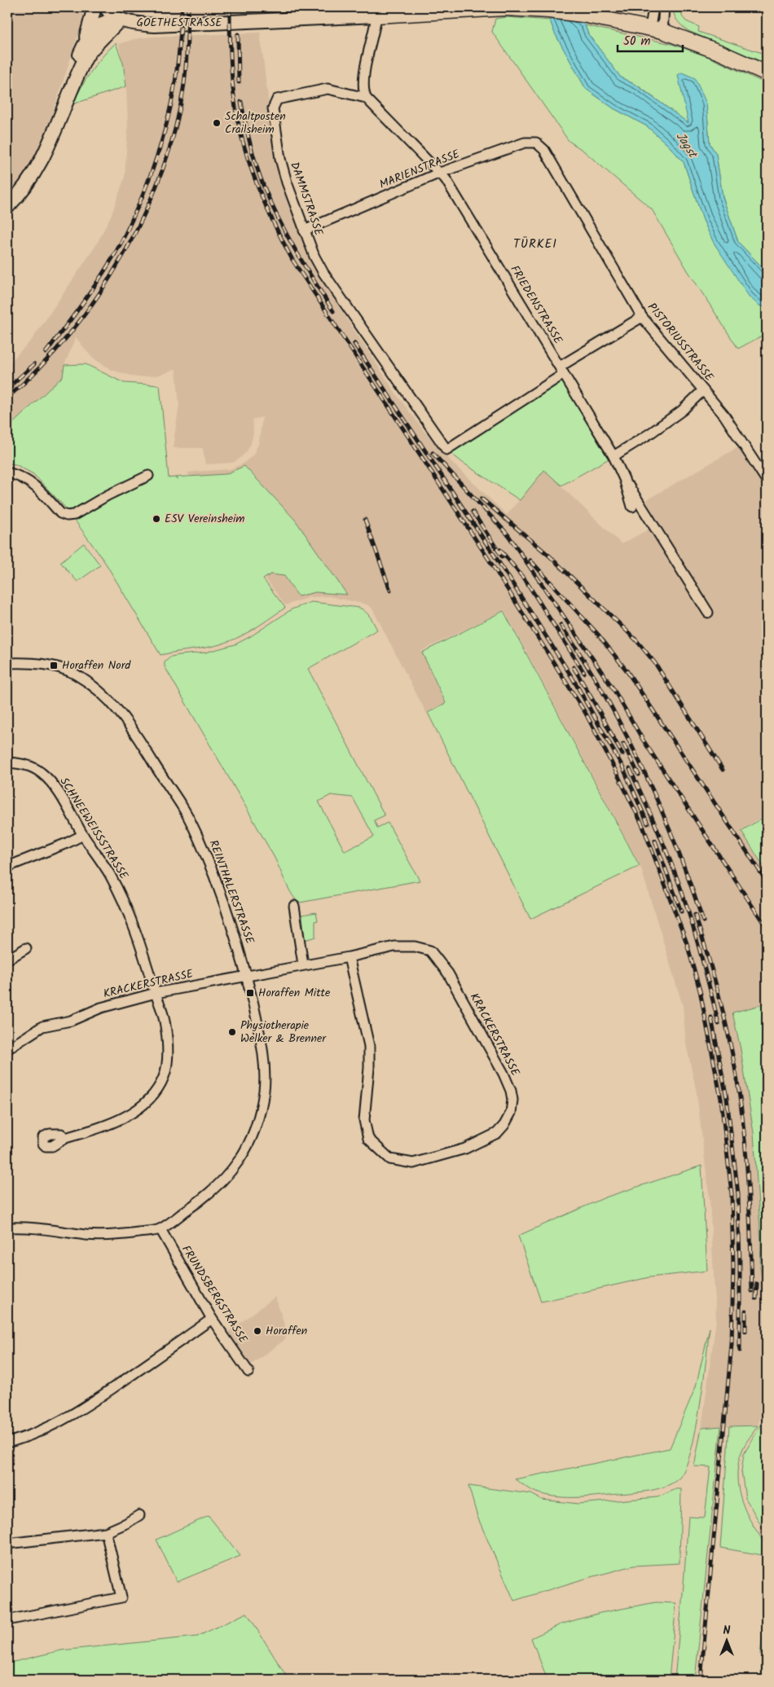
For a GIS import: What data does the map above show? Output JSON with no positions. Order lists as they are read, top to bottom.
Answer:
{
  "streets": {
    "main road": ["GOETHESTRASSE"],
    "street": [
      "MARIENSTRASSE",
      "DAMMSTRASSE",
      "FRIEDENSTRASSE",
      "PISTORIUSSTRASSE",
      "SCHNEEWEISSSTRASSE",
      "REINTHALERSTRASSE",
      "KRACKERSTRASSE",
      "FRUNDSBERGSTRASSE"
    ]
  },
  "crossings": [
    ["MARIENSTRASSE", "DAMMSTRASSE"],
    ["MARIENSTRASSE", "FRIEDENSTRASSE"],
    ["MARIENSTRASSE", "PISTORIUSSTRASSE"],
    ["DAMMSTRASSE", "FRIEDENSTRASSE"],
    ["SCHNEEWEISSSTRASSE", "KRACKERSTRASSE"],
    ["REINTHALERSTRASSE", "KRACKERSTRASSE"],
    ["REINTHALERSTRASSE", "FRUNDSBERGSTRASSE"]
  ],
  "districts": ["TÜRKEI"],
  "water": ["Jagst"],
  "places": {
    "other": [
      "Schaltposten Crailsheim",
      "ESV Vereinsheim",
      "Physiotherapie Welker & Brenner",
      "Horaffen"
    ],
    "transit": ["Horaffen Nord", "Horaffen Mitte"]
  },
  "scale_bar": "50 m",
  "north": "top"
}
